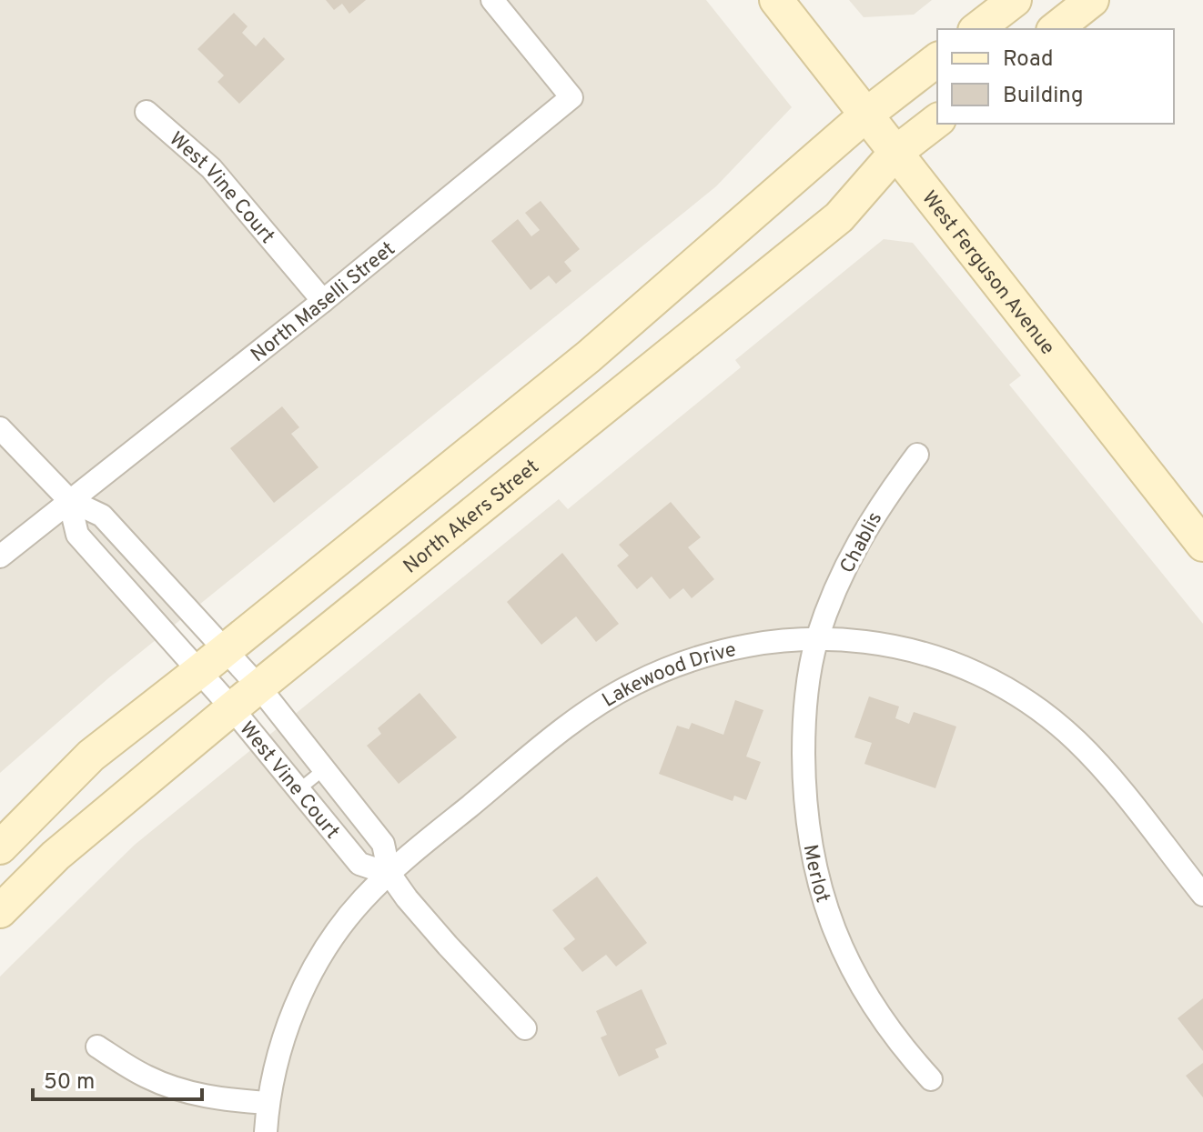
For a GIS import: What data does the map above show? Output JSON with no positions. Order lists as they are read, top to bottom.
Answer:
{
  "streets": {
    "main road": ["West Ferguson Avenue", "North Akers Street"],
    "street": [
      "West Vine Court",
      "North Maselli Street",
      "Chablis",
      "Lakewood Drive",
      "Merlot"
    ]
  },
  "crossings": [
    ["West Vine Court", "North Maselli Street"],
    ["West Vine Court", "North Akers Street"],
    ["West Vine Court", "Lakewood Drive"],
    ["West Ferguson Avenue", "North Akers Street"],
    ["Chablis", "Lakewood Drive"],
    ["Chablis", "Merlot"],
    ["Lakewood Drive", "Merlot"]
  ],
  "legend": ["Road", "Building"],
  "scale_bar": "50 m"
}
